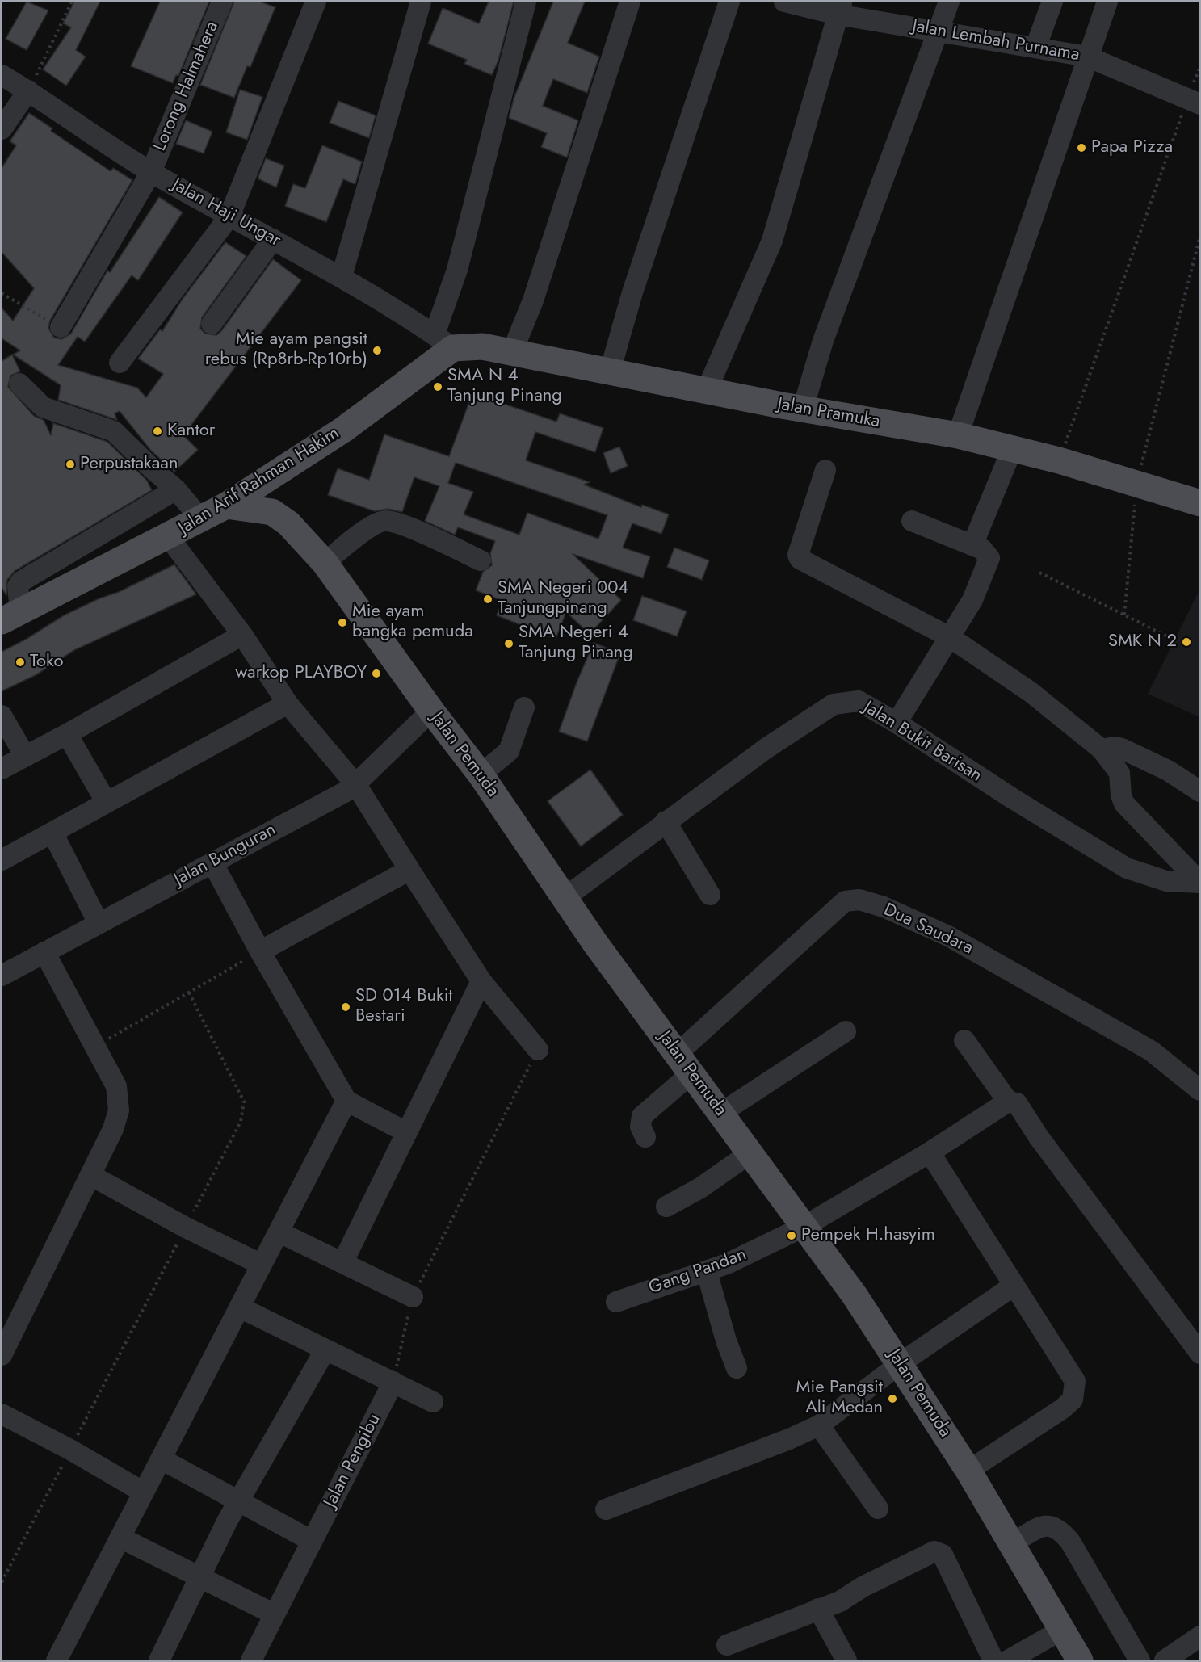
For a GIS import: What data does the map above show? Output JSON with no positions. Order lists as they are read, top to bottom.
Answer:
{
  "streets": {
    "main road": ["Jalan Pramuka", "Jalan Arif Rahman Hakim", "Jalan Pemuda"],
    "street": [
      "Jalan Lembah Purnama",
      "Lorong Halmahera",
      "Jalan Haji Ungar",
      "Jalan Bukit Barisan",
      "Jalan Bunguran",
      "Dua Saudara",
      "Gang Pandan",
      "Jalan Pengibu"
    ]
  },
  "crossings": [
    ["Lorong Halmahera", "Jalan Haji Ungar"],
    ["Jalan Haji Ungar", "Jalan Pramuka"],
    ["Jalan Haji Ungar", "Jalan Arif Rahman Hakim"],
    ["Jalan Pramuka", "Jalan Arif Rahman Hakim"],
    ["Jalan Arif Rahman Hakim", "Jalan Pemuda"],
    ["Jalan Bukit Barisan", "Jalan Pemuda"],
    ["Jalan Pemuda", "Jalan Bunguran"],
    ["Jalan Pemuda", "Dua Saudara"],
    ["Jalan Pemuda", "Gang Pandan"]
  ],
  "places": [
    "Papa Pizza",
    "Mie ayam pangsit rebus (Rp8rb-Rp10rb)",
    "SMA N 4 Tanjung Pinang",
    "Kantor",
    "Perpustakaan",
    "SMA Negeri 004 Tanjungpinang",
    "Mie ayam bangka pemuda",
    "SMK N 2",
    "SMA Negeri 4 Tanjung Pinang",
    "Toko",
    "warkop PLAYBOY",
    "SD 014 Bukit Bestari",
    "Pempek H.hasyim",
    "Mie Pangsit Ali Medan"
  ]
}
